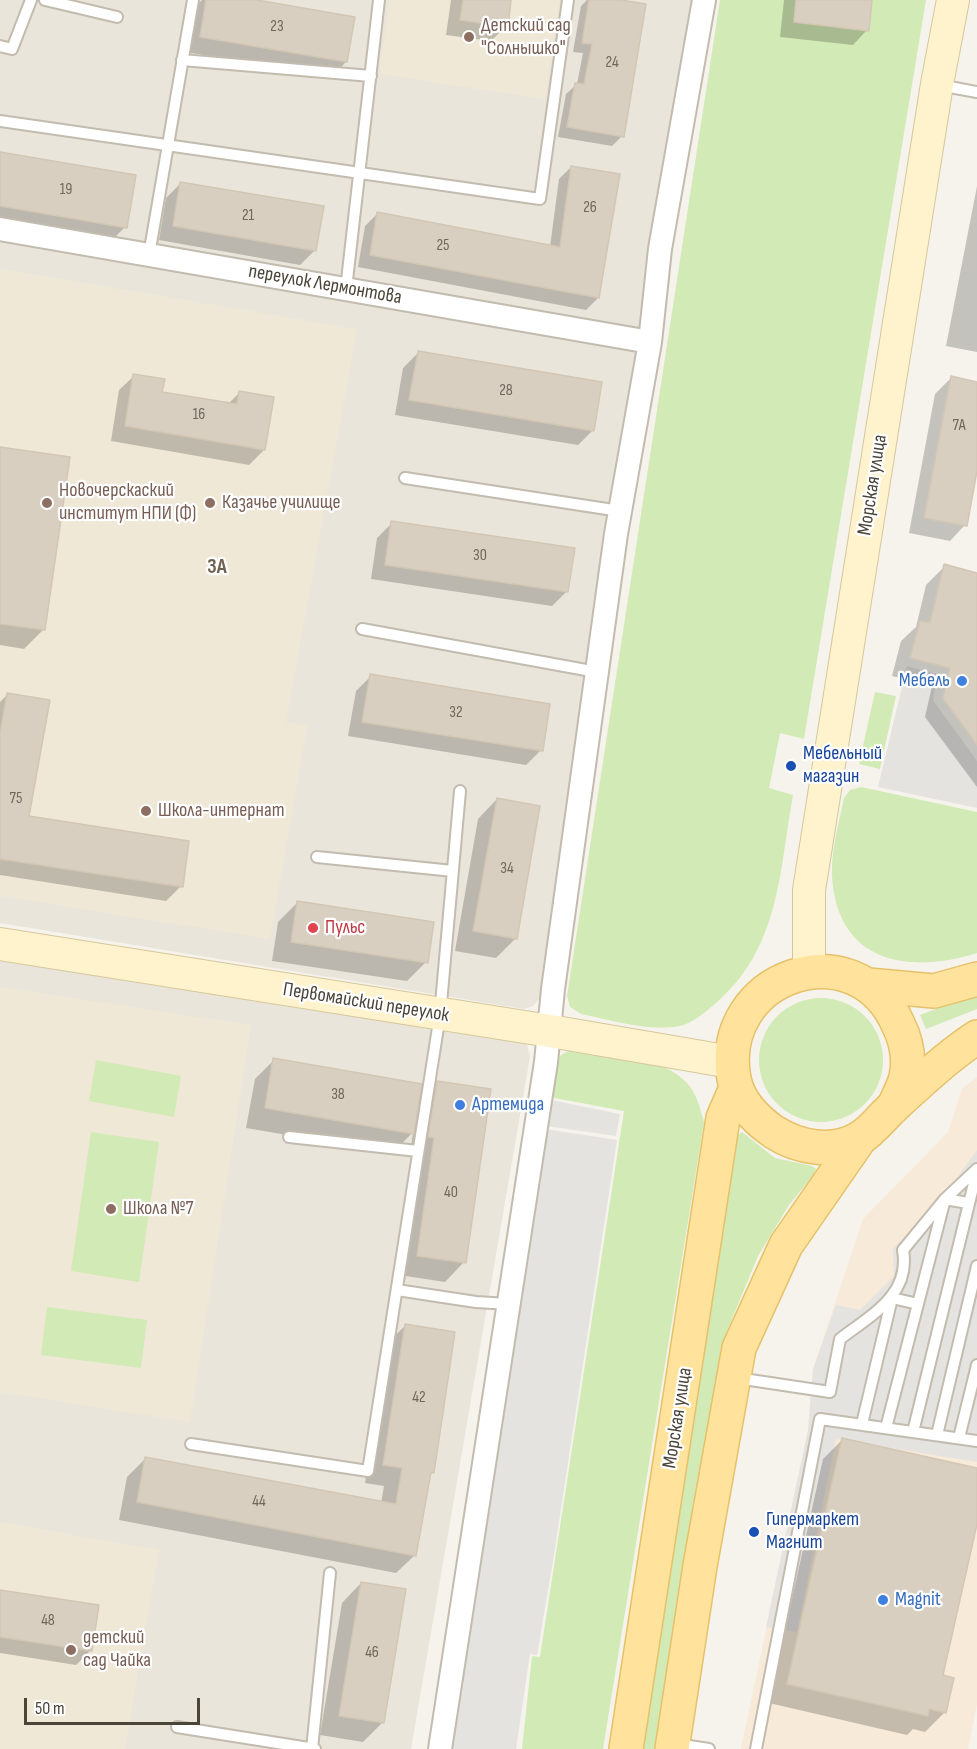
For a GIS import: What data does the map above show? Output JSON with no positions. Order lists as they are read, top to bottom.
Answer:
{
  "streets": {
    "main road": ["Морская улица"],
    "street": ["переулок Лермонтова", "Первомайский переулок"]
  },
  "crossings": [
    ["Морская улица", "Первомайский переулок"]
  ],
  "districts": ["3А"],
  "places": [
    "Детский сад \"Солнышко\"",
    "Новочерскаский институт НПИ (Ф)",
    "Казачье училище",
    "Мебель",
    "Мебельный магазин",
    "Школа-интернат",
    "Пульс",
    "Артемида",
    "Школа №7",
    "Гипермаркет Магнит",
    "Magnit",
    "детский сад Чайка"
  ],
  "house_numbers": [
    "23",
    "24",
    "19",
    "26",
    "21",
    "25",
    "28",
    "16",
    "7А",
    "30",
    "32",
    "75",
    "34",
    "38",
    "40",
    "42",
    "44",
    "48",
    "46"
  ],
  "scale_bar": "50 m"
}
